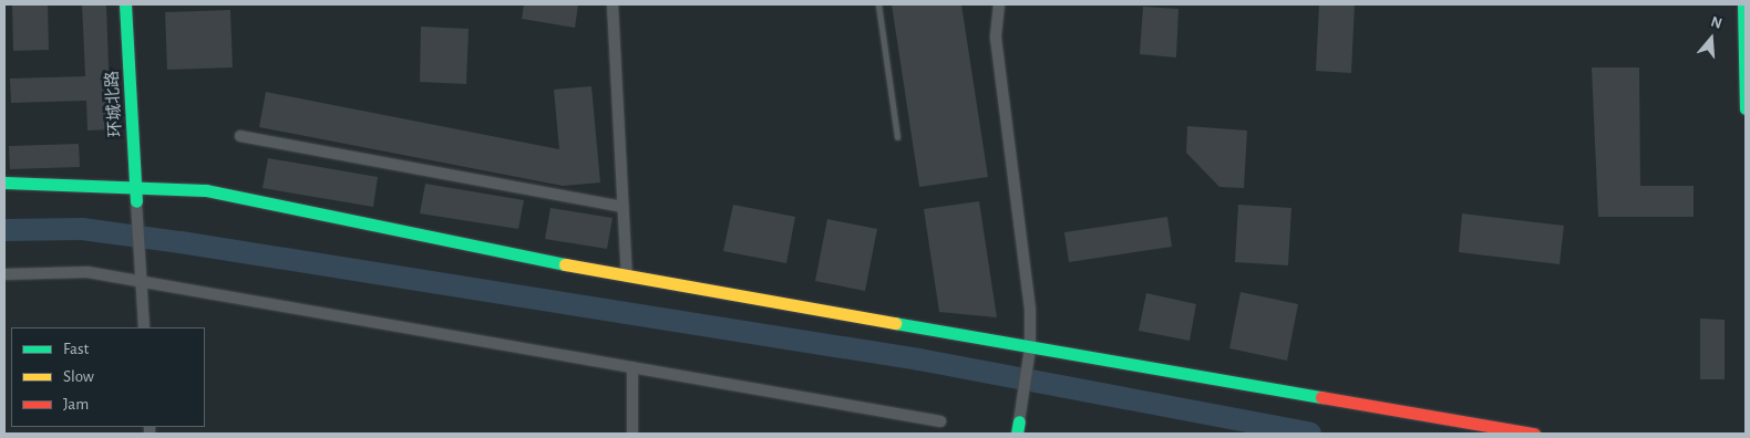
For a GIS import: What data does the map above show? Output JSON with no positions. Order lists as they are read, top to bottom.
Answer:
{
  "streets": {
    "street": ["环城北路"]
  },
  "legend": ["Fast", "Slow", "Jam"],
  "north": "top"
}
